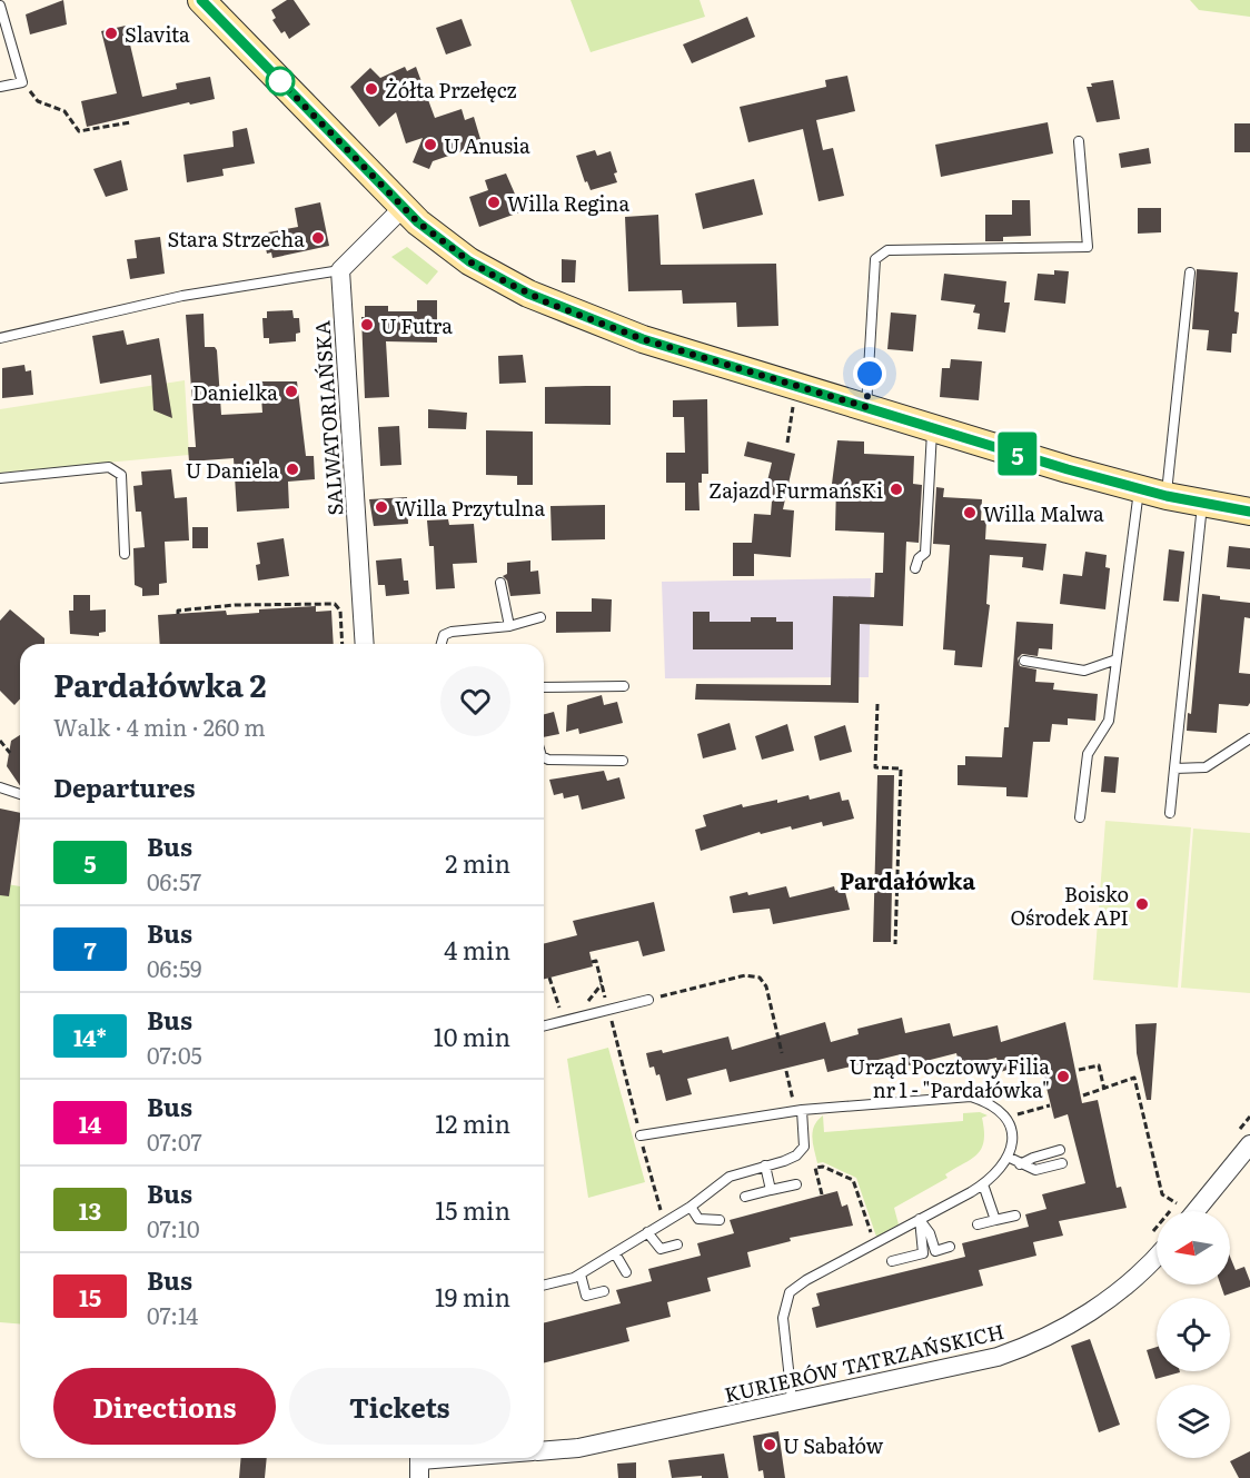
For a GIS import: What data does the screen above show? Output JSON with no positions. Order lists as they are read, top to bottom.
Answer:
{
  "streets": {
    "street": ["SALWATORIAŃSKA", "KURIERÓW TATRZAŃSKICH"]
  },
  "districts": ["Pardałówka"],
  "places": [
    "Slavita",
    "Żółta Przełęcz",
    "U Anusia",
    "Willa Regina",
    "Stara Strzecha",
    "U Futra",
    "Danielka",
    "U Daniela",
    "Zajazd FurmańsKi",
    "Willa Przytulna",
    "Willa Malwa",
    "Boisko Ośrodek API",
    "Urząd Pocztowy Filia nr 1 - \"Pardałówka\"",
    "U Sabałów"
  ],
  "lines": ["bus line 5"],
  "north": "left",
  "page": {
    "on_map": "5",
    "heading": [
      ["Pardałówka 2", "Walk · 4 min · 260 m"],
      "Departures"
    ],
    "list": [
      {
        "mark": "5",
        "name": "Bus",
        "note": "06:57",
        "value": "2 min"
      },
      {
        "mark": "7",
        "name": "Bus",
        "note": "06:59",
        "value": "4 min"
      },
      {
        "mark": "14*",
        "name": "Bus",
        "note": "07:05",
        "value": "10 min"
      },
      {
        "mark": "14",
        "name": "Bus",
        "note": "07:07",
        "value": "12 min"
      },
      {
        "mark": "13",
        "name": "Bus",
        "note": "07:10",
        "value": "15 min"
      },
      {
        "mark": "15",
        "name": "Bus",
        "note": "07:14",
        "value": "19 min"
      }
    ],
    "buttons": ["Directions", "Tickets"]
  }
}
